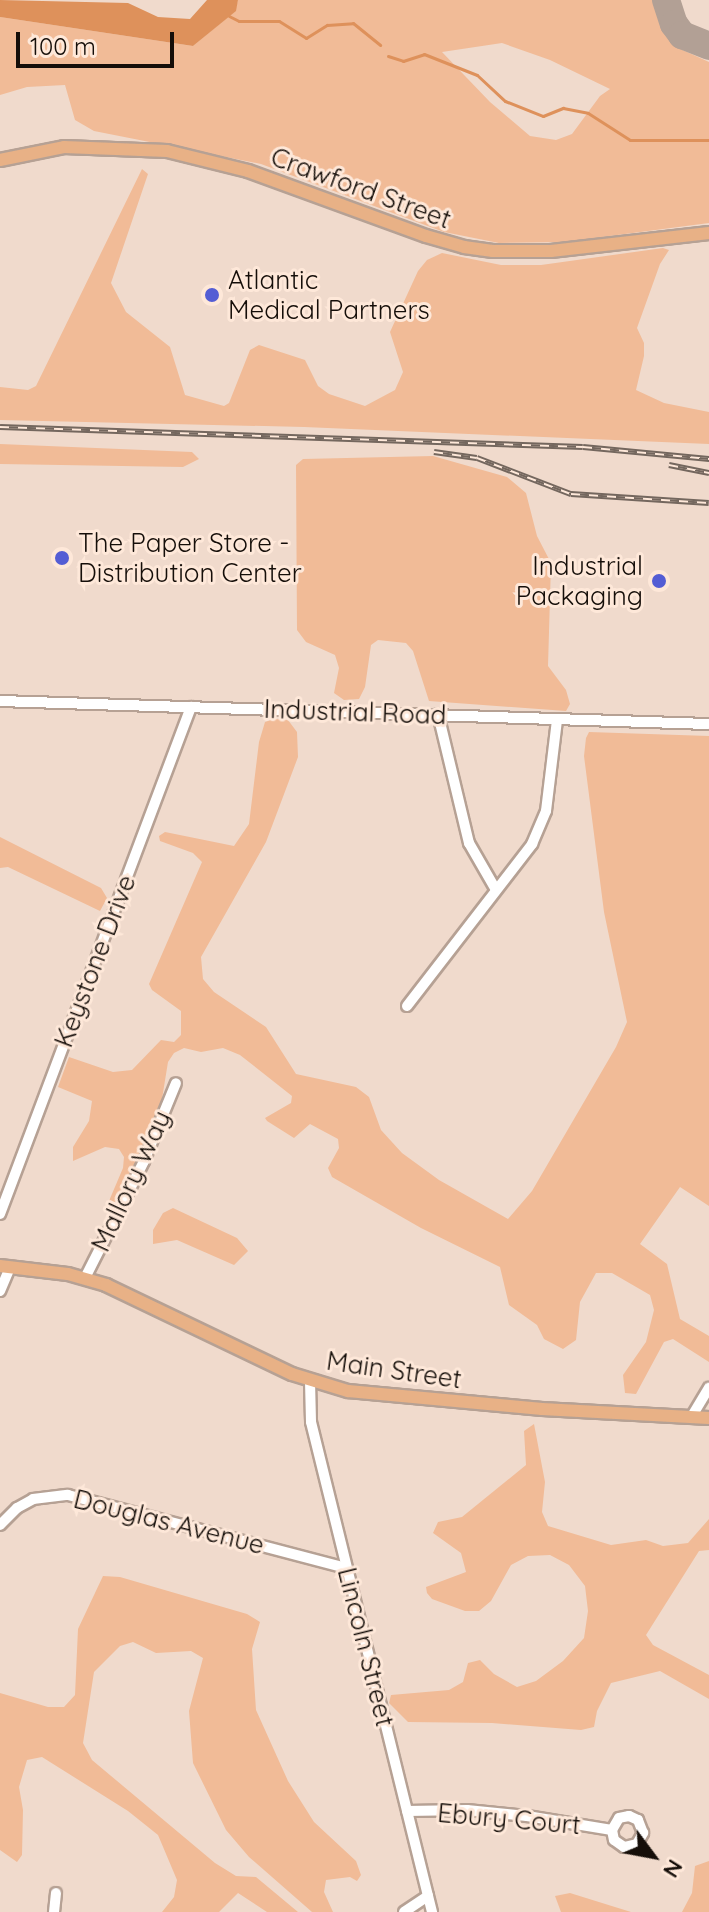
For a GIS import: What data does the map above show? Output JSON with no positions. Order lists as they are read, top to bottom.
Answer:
{
  "streets": {
    "main road": ["Crawford Street", "Main Street"],
    "street": [
      "Industrial Road",
      "Keystone Drive",
      "Mallory Way",
      "Douglas Avenue",
      "Lincoln Street",
      "Ebury Court"
    ]
  },
  "crossings": [
    ["Industrial Road", "Keystone Drive"],
    ["Mallory Way", "Main Street"],
    ["Main Street", "Lincoln Street"],
    ["Douglas Avenue", "Lincoln Street"],
    ["Lincoln Street", "Ebury Court"]
  ],
  "places": ["Atlantic Medical Partners", "The Paper Store - Distribution Center", "Industrial Packaging"],
  "scale_bar": "100 m",
  "north": "bottom right"
}
